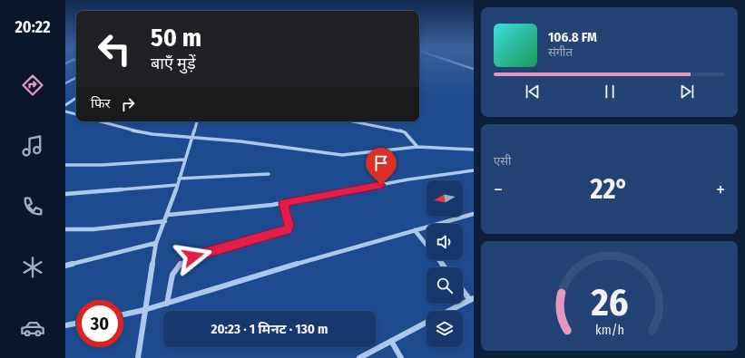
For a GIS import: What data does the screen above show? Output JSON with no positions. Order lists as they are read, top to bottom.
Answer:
{
  "north": "left",
  "page": {
    "tabs": "20:22",
    "turn": ["50 m", "बाएँ मुड़ें"],
    "song": ["106.8 FM", "संगीत"],
    "then": "फिर",
    "tile": "एसी",
    "heat": ["−", "22°", "+"],
    "limit": "30",
    "trip": "20:23 · 1 मिनट · 130 m",
    "gauge": ["26", "km/h"]
  }
}
